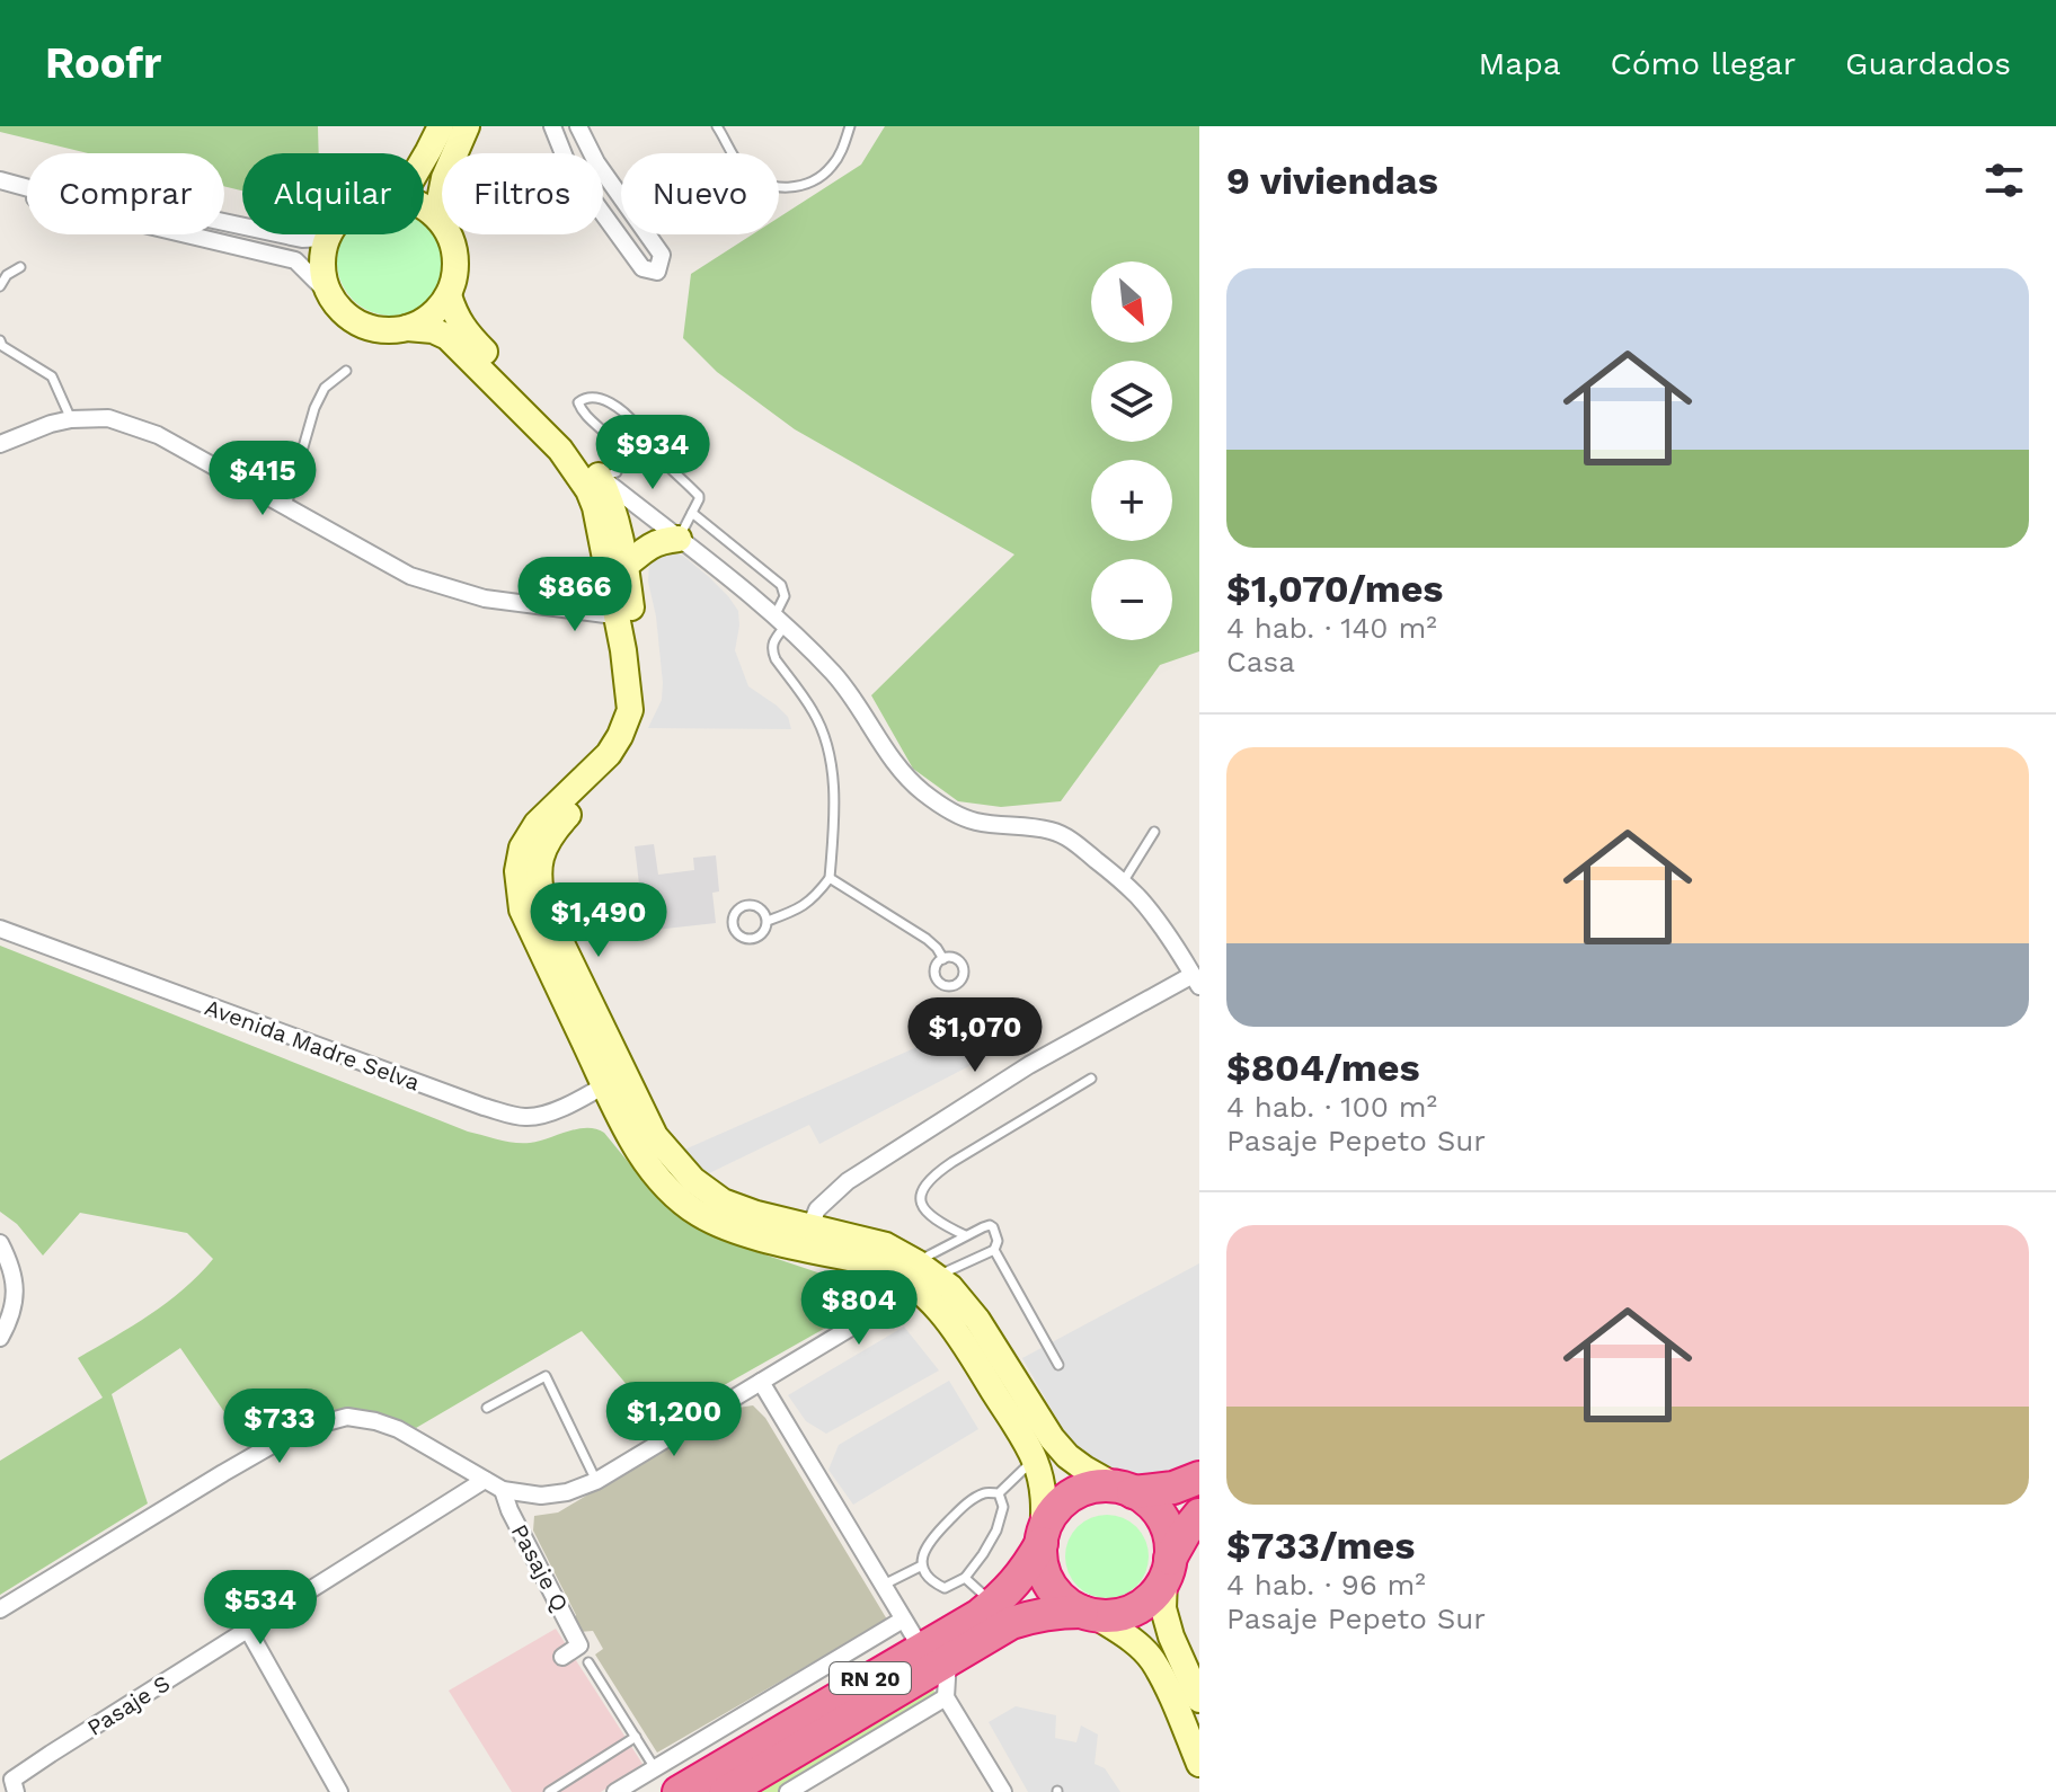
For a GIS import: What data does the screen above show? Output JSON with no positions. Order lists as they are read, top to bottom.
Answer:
{
  "streets": {
    "highway": ["RN 20"],
    "street": ["Avenida Madre Selva", "Pasaje Q", "Pasaje S"]
  },
  "north": "bottom right",
  "page": {
    "header": "Roofr",
    "nav": ["Mapa", "Cómo llegar", "Guardados"],
    "heading": "9 viviendas",
    "chip": [
      "Comprar",
      "Alquilar",
      "Filtros",
      "Nuevo"
    ],
    "list": [
      {
        "name": "$1,070/mes",
        "note": "4 hab. · 140 m² · Casa"
      },
      {
        "name": "$804/mes",
        "note": "4 hab. · 100 m² · Pasaje Pepeto Sur"
      },
      {
        "name": "$733/mes",
        "note": "4 hab. · 96 m² · Pasaje Pepeto Sur"
      }
    ],
    "map_buttons": ["+", "−"],
    "price": [
      "$934",
      "$415",
      "$866",
      "$1,490",
      "$1,070",
      "$804",
      "$1,200",
      "$733",
      "$534"
    ]
  }
}
